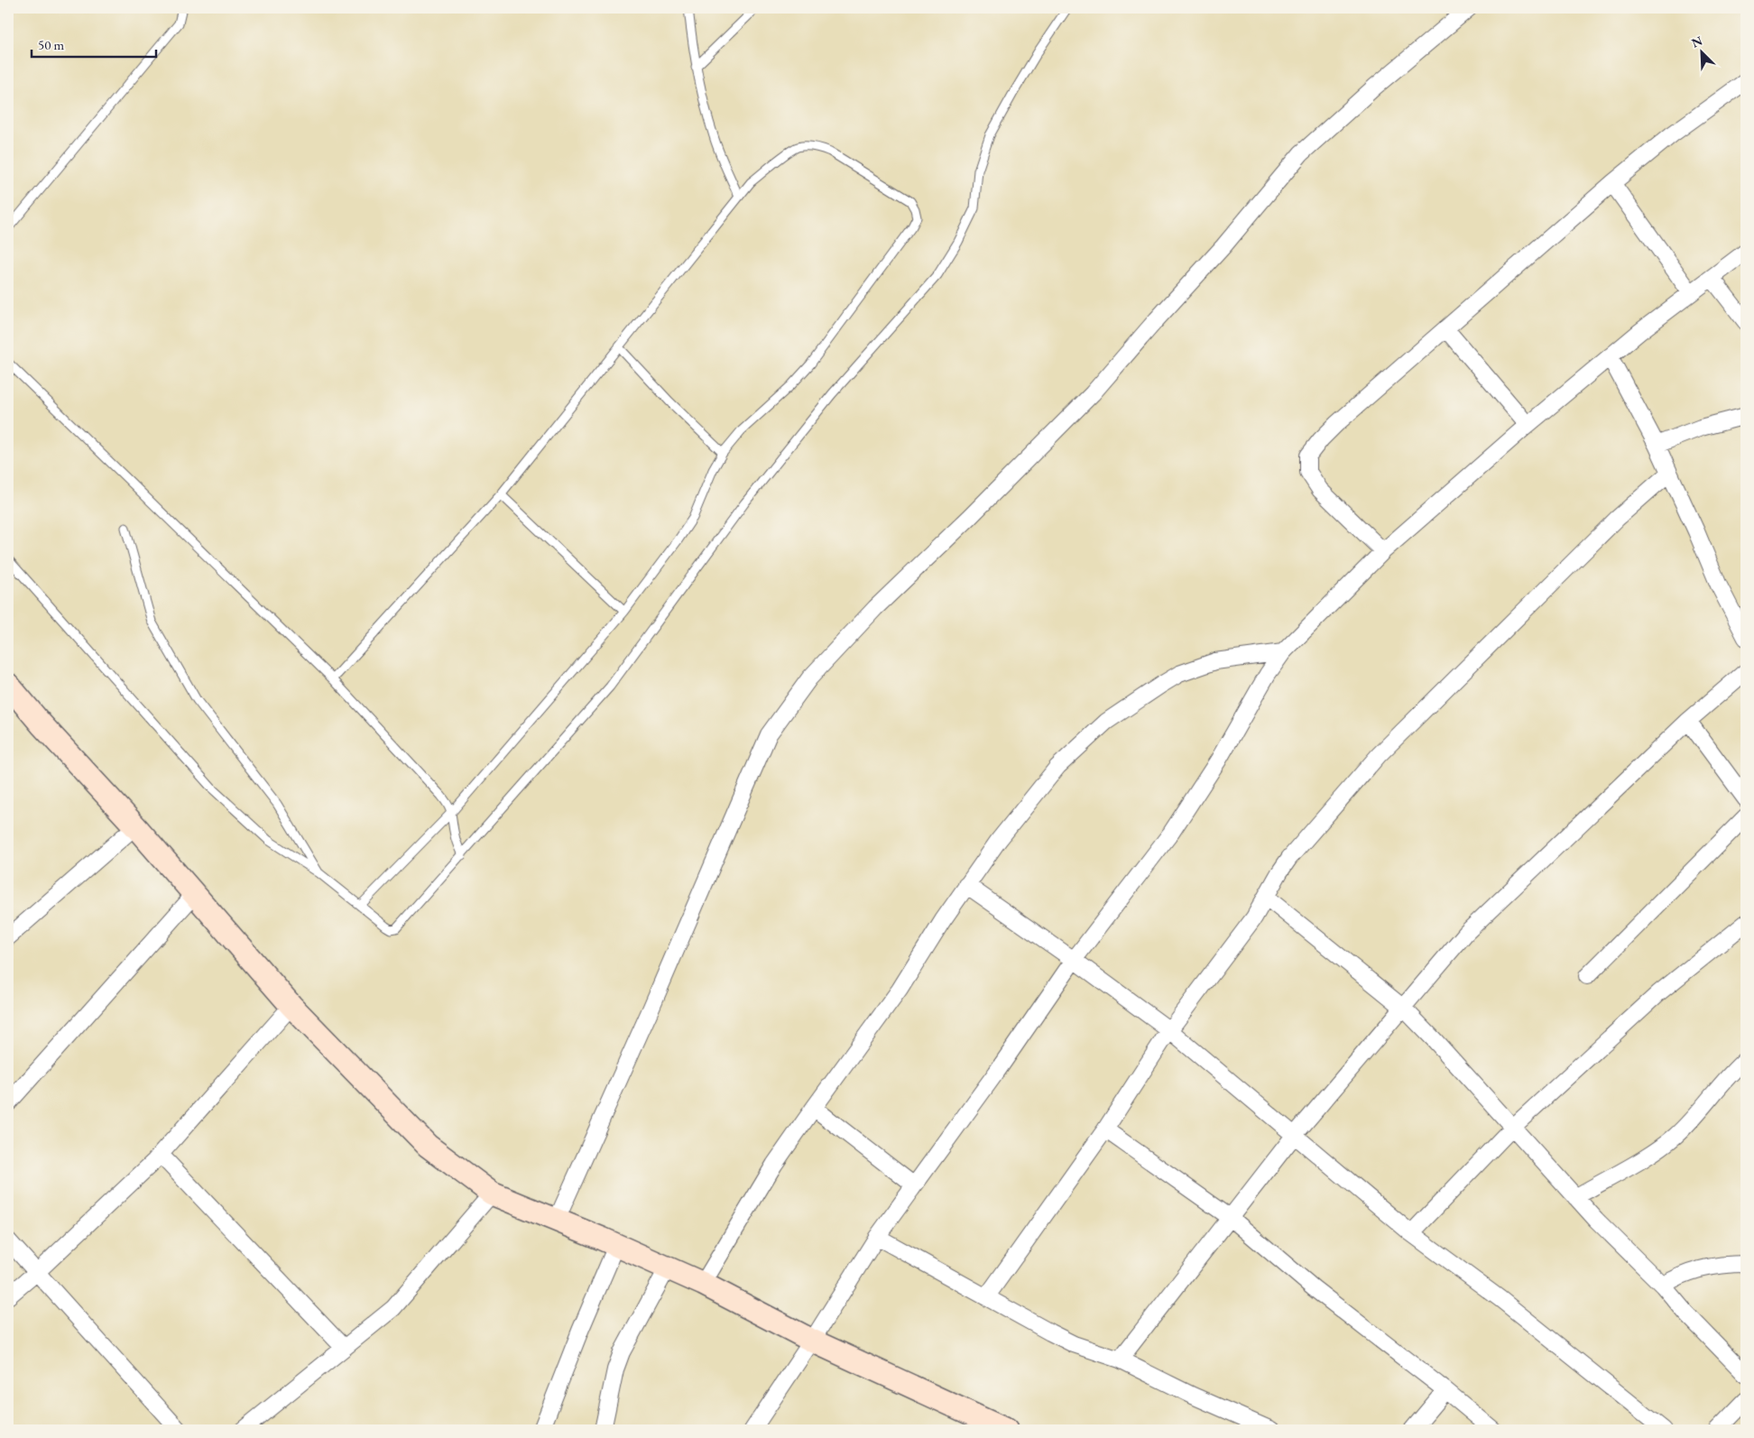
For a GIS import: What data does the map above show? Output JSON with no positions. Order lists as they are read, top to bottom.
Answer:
{
  "scale_bar": "50 m",
  "north": "top left"
}
